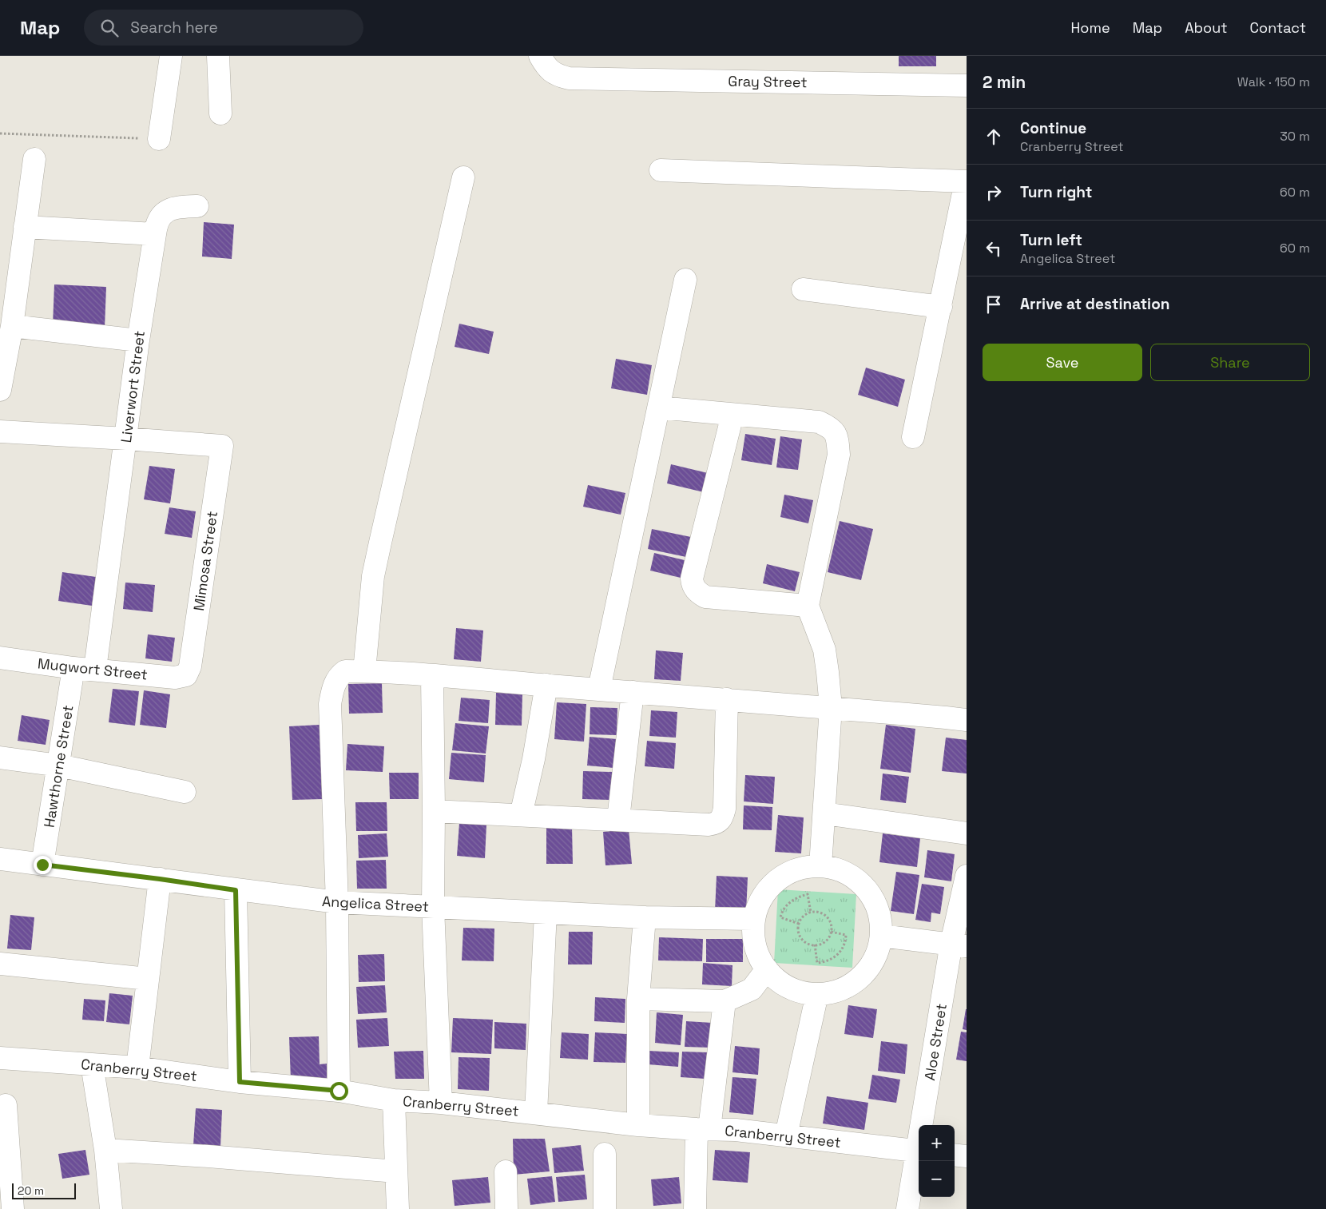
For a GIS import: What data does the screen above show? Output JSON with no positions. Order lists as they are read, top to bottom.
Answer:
{
  "streets": {
    "street": [
      "Gray Street",
      "Liverwort Street",
      "Mimosa Street",
      "Mugwort Street",
      "Hawthorne Street",
      "Angelica Street",
      "Aloe Street",
      "Cranberry Street"
    ]
  },
  "crossings": [
    ["Liverwort Street", "Mimosa Street"],
    ["Liverwort Street", "Mugwort Street"],
    ["Mimosa Street", "Mugwort Street"],
    ["Mugwort Street", "Hawthorne Street"],
    ["Hawthorne Street", "Angelica Street"]
  ],
  "scale_bar": "20 m",
  "page": {
    "header": "Map",
    "search": "Search here",
    "nav": [
      "Home",
      "Map",
      "About",
      "Contact"
    ],
    "heading": ["2 min", "Walk · 150 m"],
    "list": [
      ["Continue", "Cranberry Street", "30 m"],
      ["Turn right", "60 m"],
      ["Turn left", "Angelica Street", "60 m"],
      "Arrive at destination"
    ],
    "buttons": ["Save", "Share"],
    "map_buttons": ["+", "−"],
    "scale": "20 m"
  }
}
